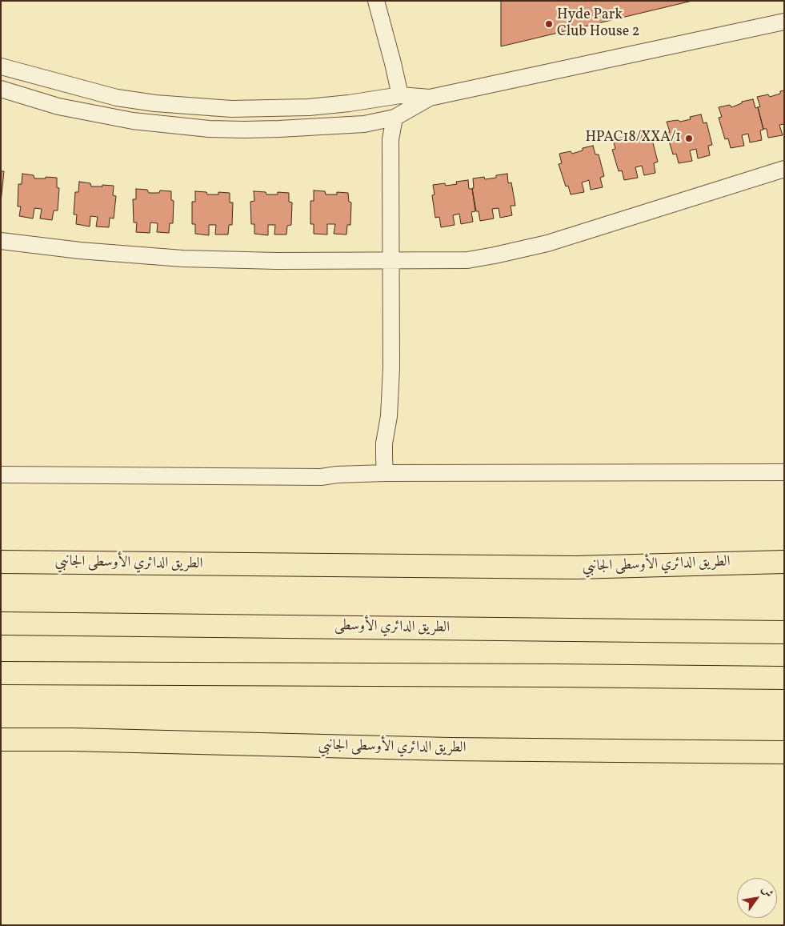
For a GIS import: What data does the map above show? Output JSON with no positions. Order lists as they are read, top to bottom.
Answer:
{
  "streets": {
    "highway": ["الطريق الدائري الأوسطى الجانبي", "الطريق الدائري الأوسطى"]
  },
  "places": ["Hyde Park Club House 2", "HPAC18/XXA/1"],
  "north": "top right"
}
